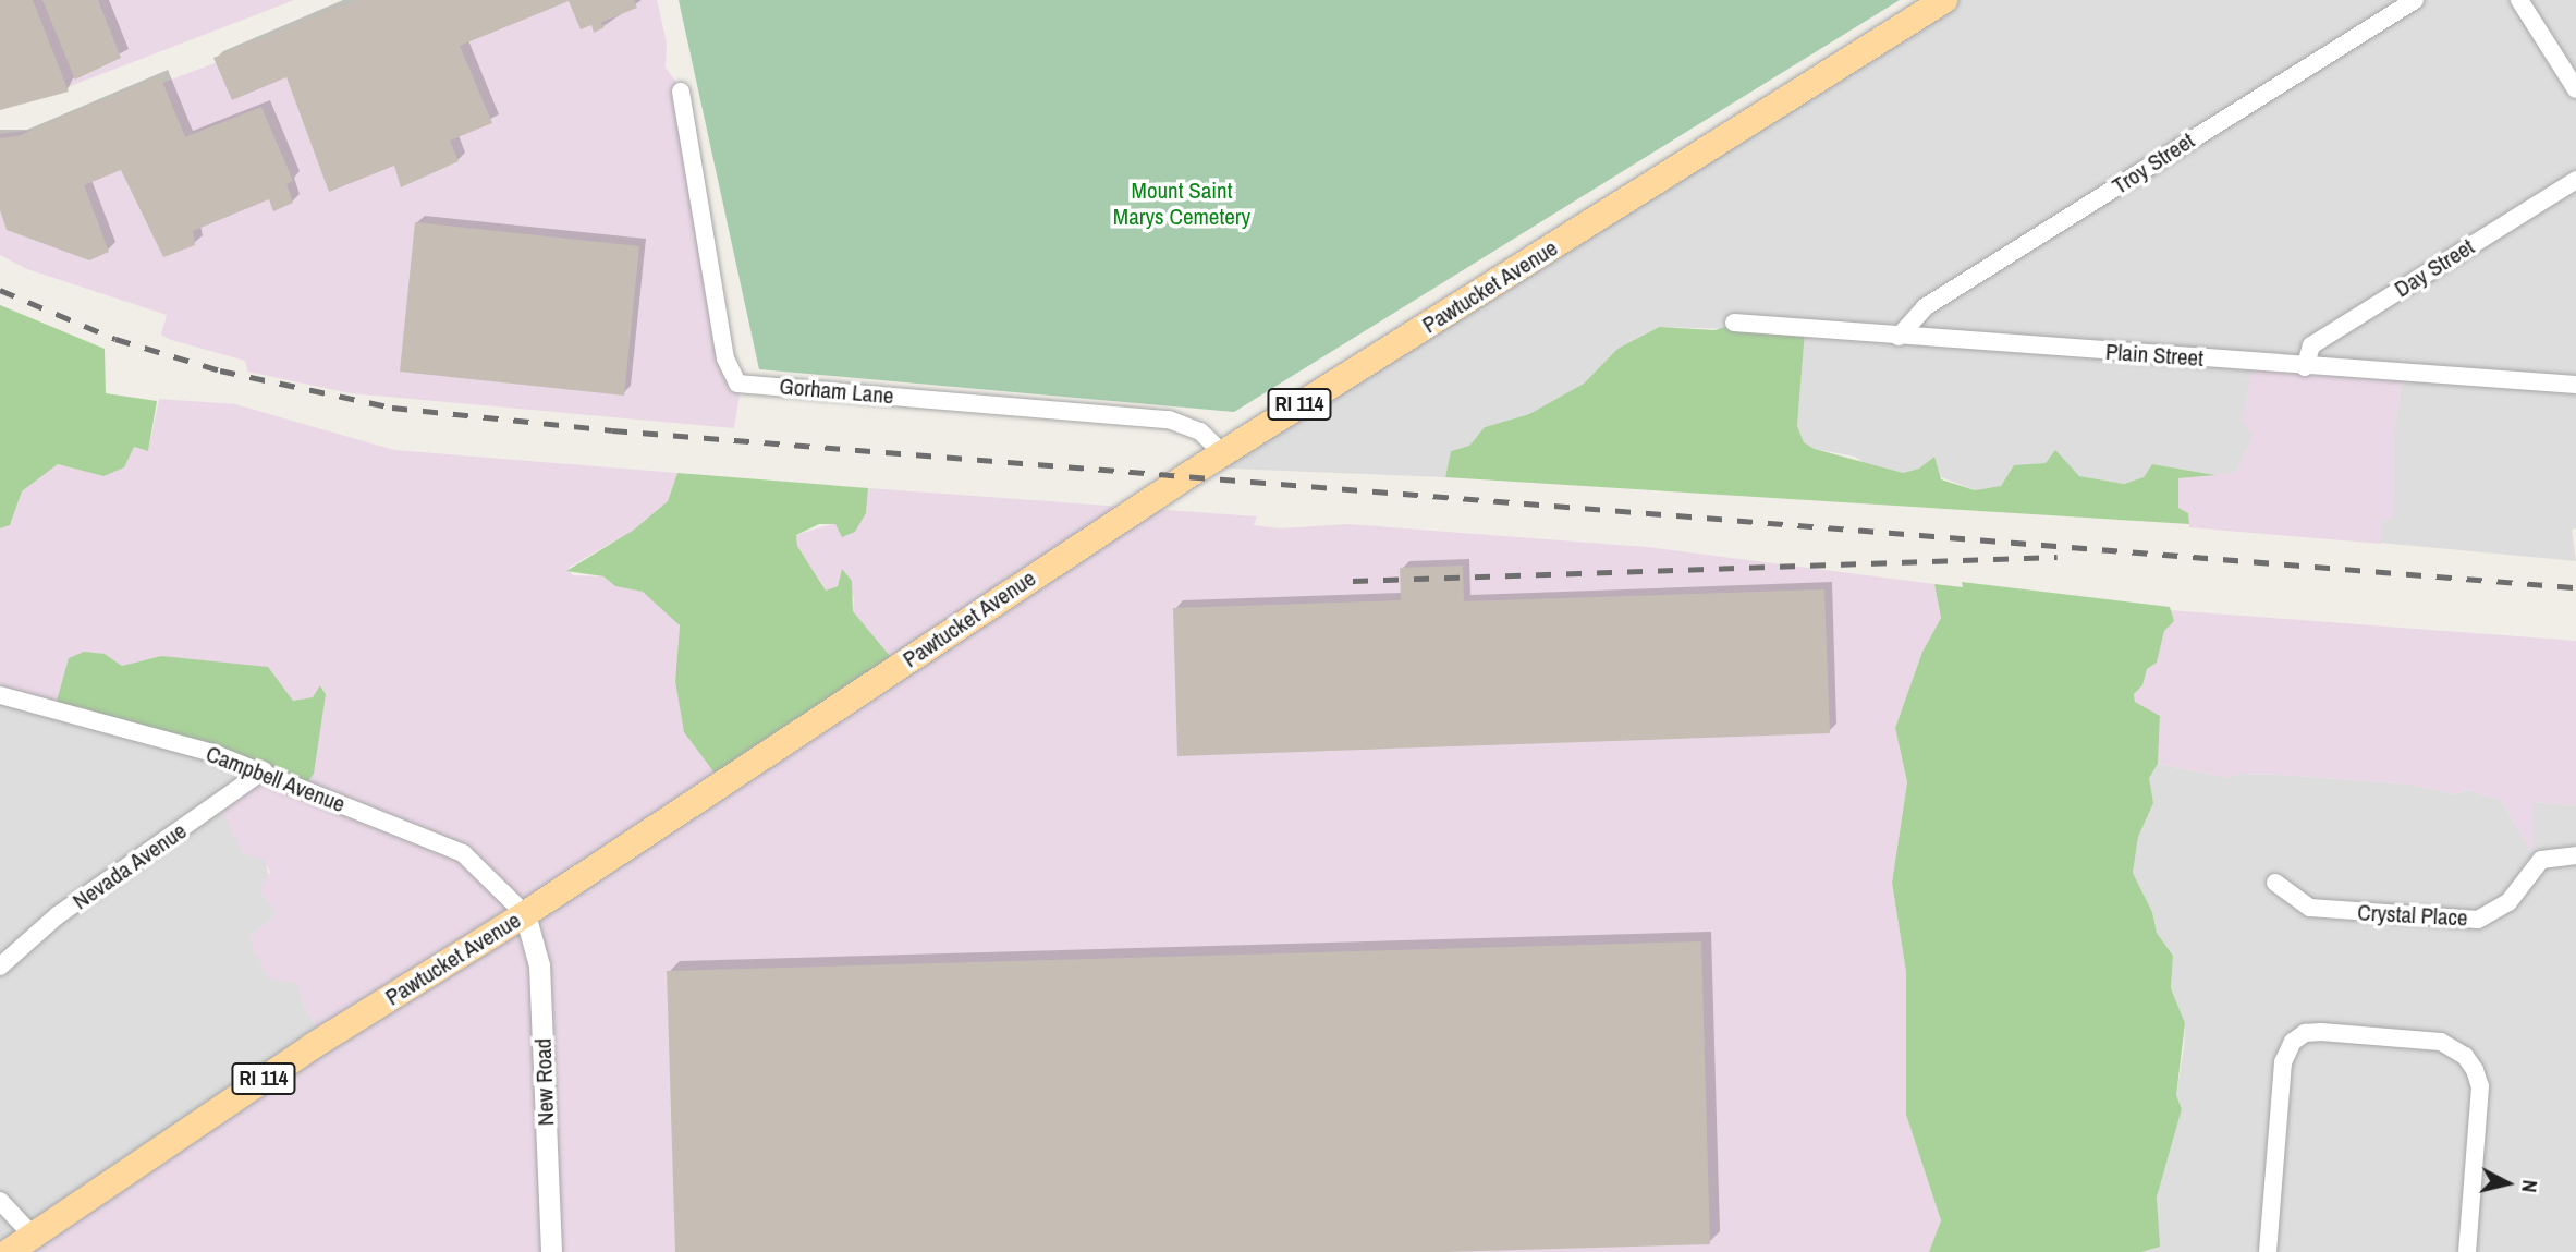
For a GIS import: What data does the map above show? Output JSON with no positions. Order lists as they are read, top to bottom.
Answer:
{
  "streets": {
    "main road": ["Pawtucket Avenue", "RI 114"],
    "street": [
      "Troy Street",
      "Day Street",
      "Plain Street",
      "Gorham Lane",
      "Campbell Avenue",
      "Nevada Avenue",
      "Crystal Place",
      "New Road"
    ]
  },
  "crossings": [
    ["Troy Street", "Plain Street"],
    ["Day Street", "Plain Street"],
    ["Pawtucket Avenue", "Gorham Lane"],
    ["Pawtucket Avenue", "Campbell Avenue"],
    ["Pawtucket Avenue", "New Road"],
    ["Campbell Avenue", "Nevada Avenue"],
    ["Campbell Avenue", "New Road"]
  ],
  "parks": ["Mount Saint Marys Cemetery"],
  "north": "right"
}
